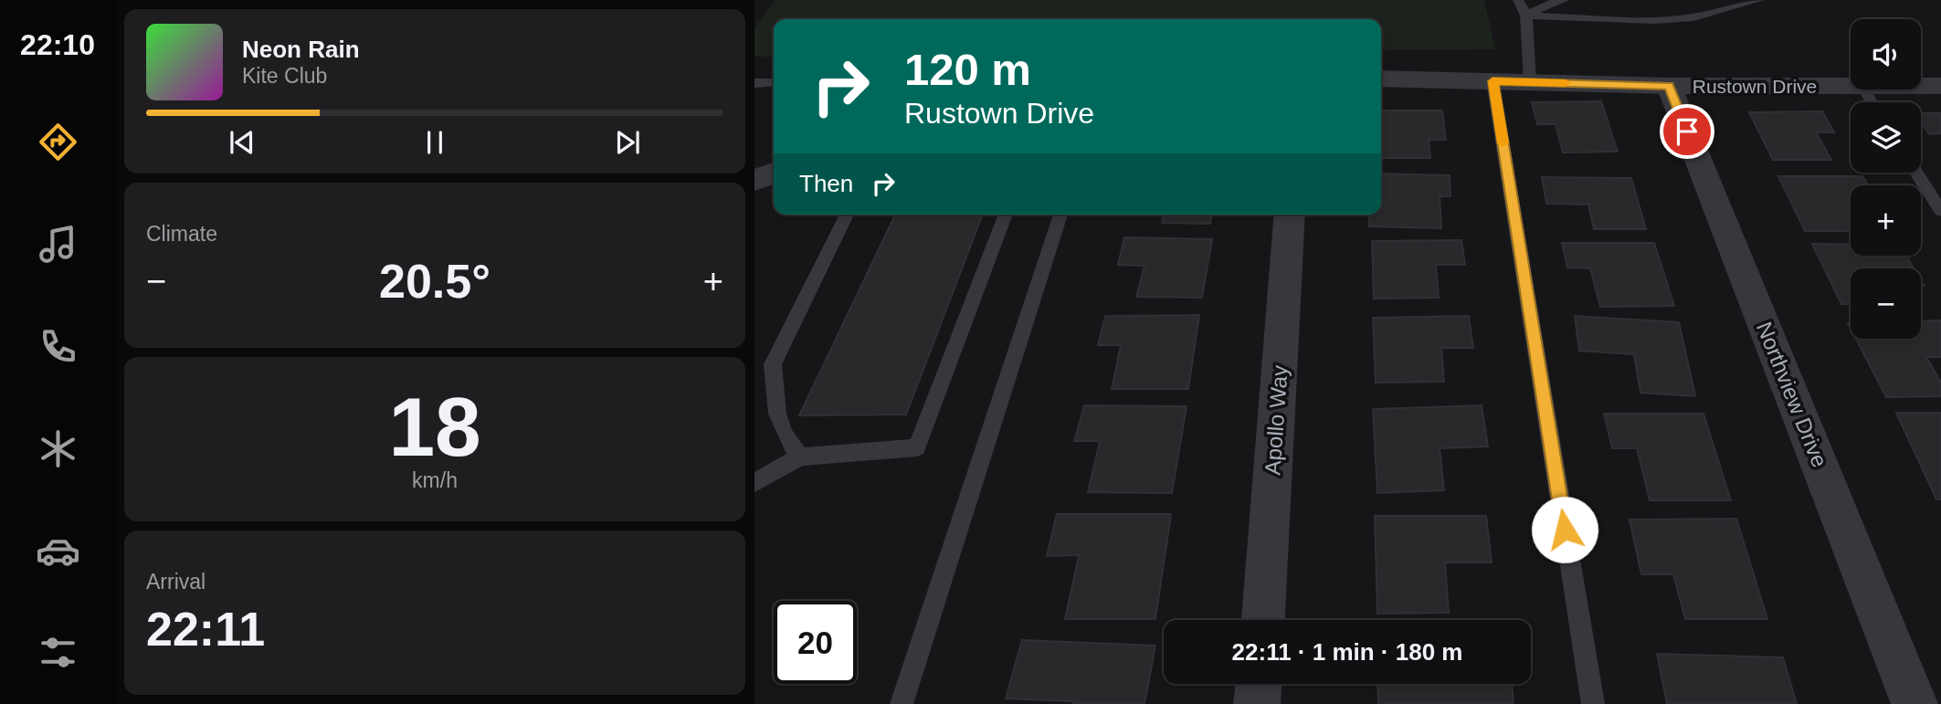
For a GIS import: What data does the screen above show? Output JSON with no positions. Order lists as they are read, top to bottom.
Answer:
{
  "streets": {
    "street": ["Rustown Drive", "Northview Drive", "Apollo Way"]
  },
  "crossings": [
    ["Rustown Drive", "Northview Drive"]
  ],
  "page": {
    "tabs": "22:10",
    "map_buttons": ["+", "−"],
    "turn": ["120 m", "Rustown Drive"],
    "song": ["Neon Rain", "Kite Club"],
    "then": "Then",
    "tile": [
      "Climate",
      ["18", "km/h"],
      ["Arrival", "22:11"]
    ],
    "heat": ["−", "20.5°", "+"],
    "limit": "20",
    "trip": "22:11 · 1 min · 180 m"
  }
}
